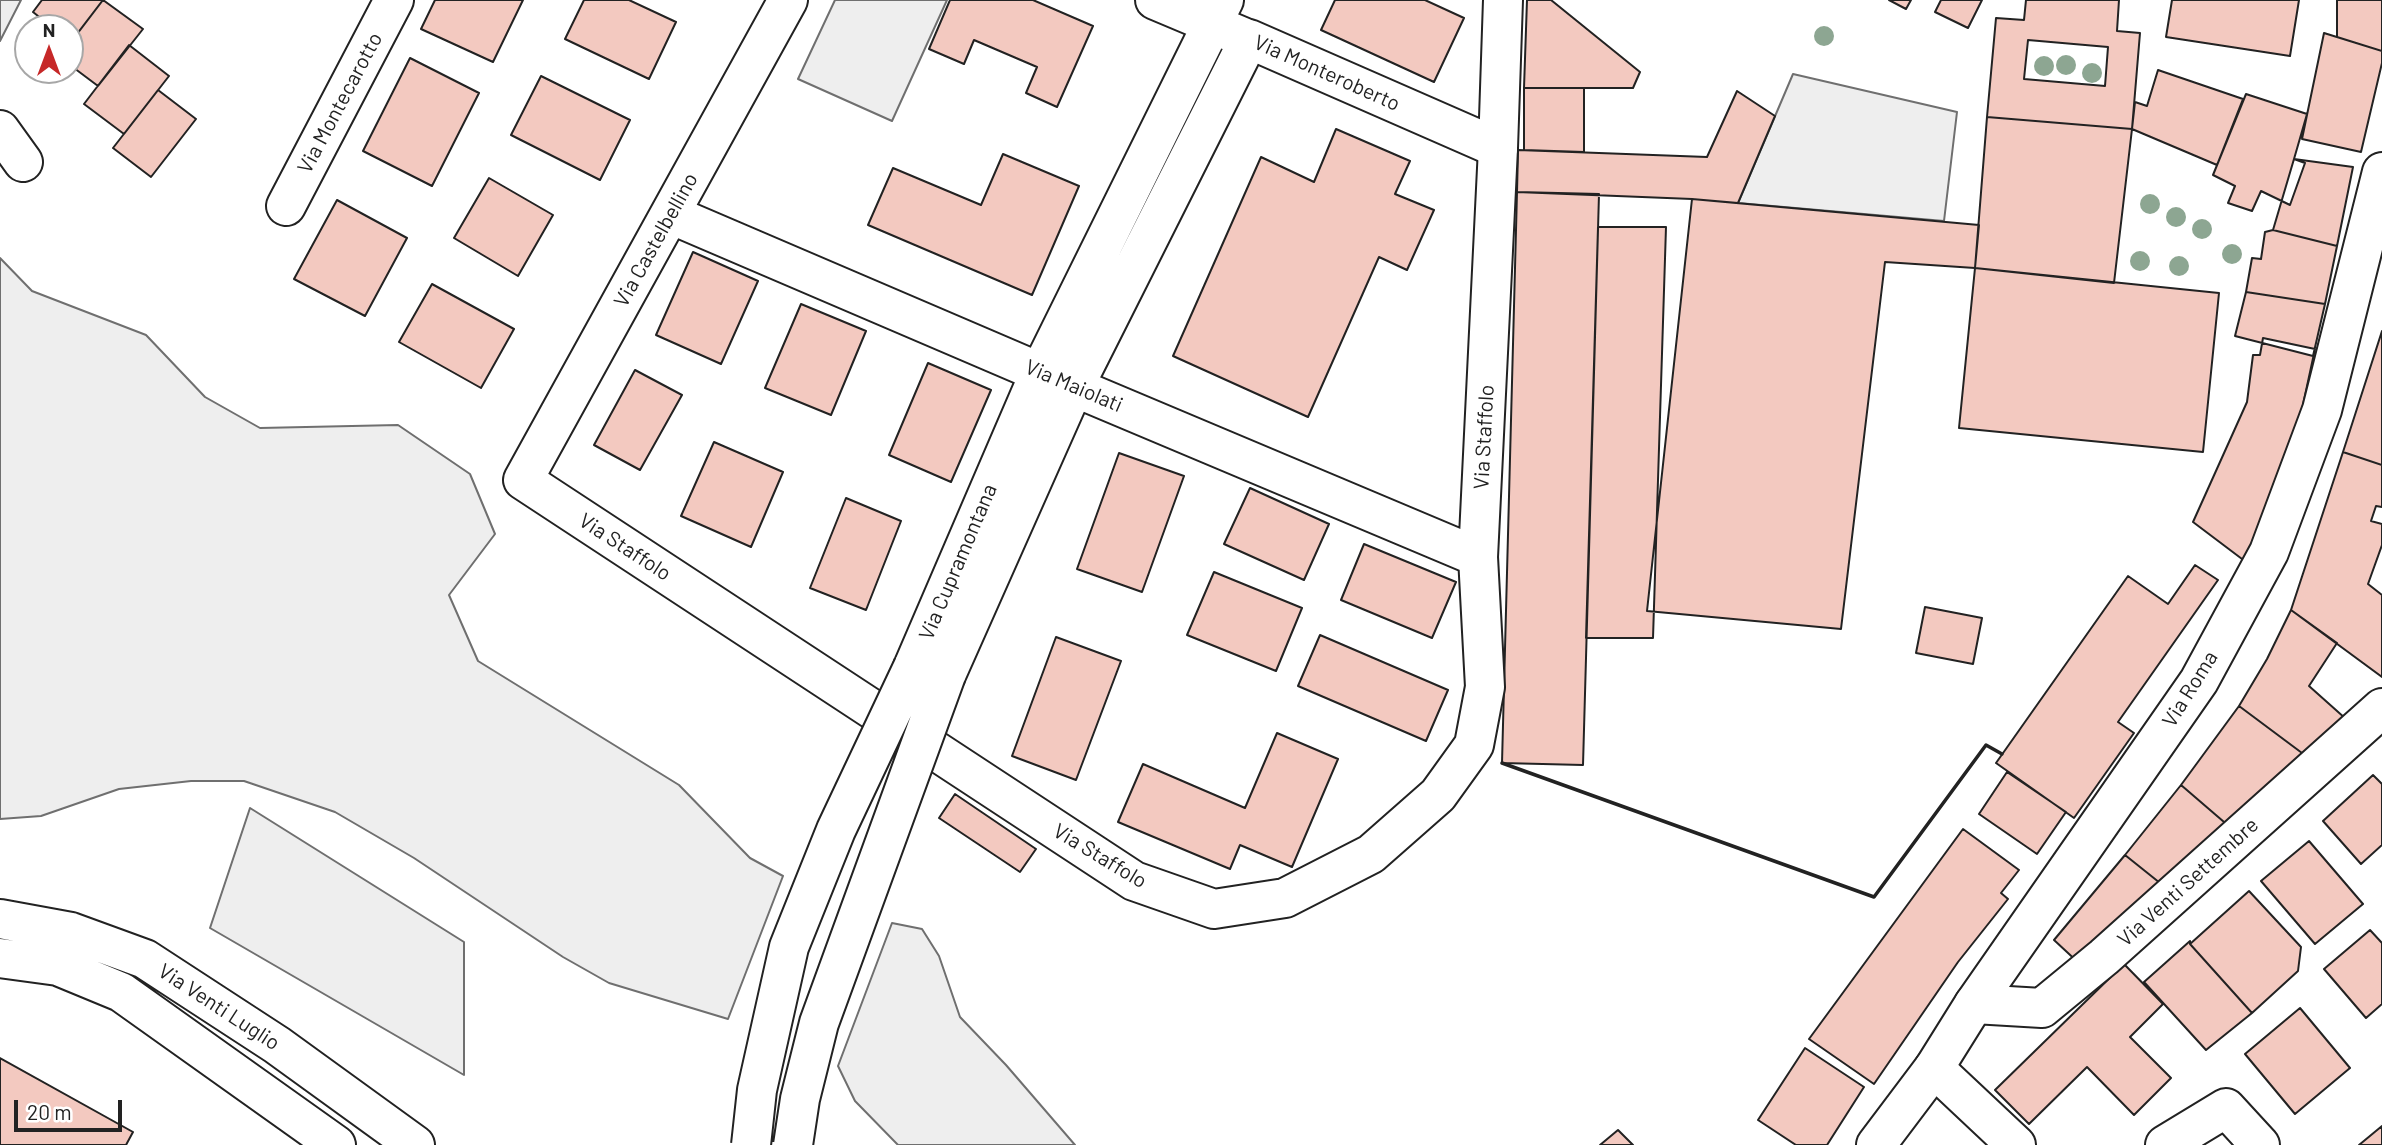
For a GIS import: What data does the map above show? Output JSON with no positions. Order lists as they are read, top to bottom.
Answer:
{
  "streets": {
    "street": [
      "Via Monteroberto",
      "Via Montecarotto",
      "Via Castelbellino",
      "Via Maiolati",
      "Via Staffolo",
      "Via Cupramontana",
      "Via Roma",
      "Via Venti Settembre",
      "Via Venti Luglio"
    ]
  },
  "crossings": [
    ["Via Monteroberto", "Via Staffolo"],
    ["Via Monteroberto", "Via Cupramontana"],
    ["Via Castelbellino", "Via Maiolati"],
    ["Via Castelbellino", "Via Staffolo"],
    ["Via Maiolati", "Via Staffolo"],
    ["Via Maiolati", "Via Cupramontana"],
    ["Via Roma", "Via Venti Settembre"]
  ],
  "scale_bar": "20 m",
  "north": "top"
}
